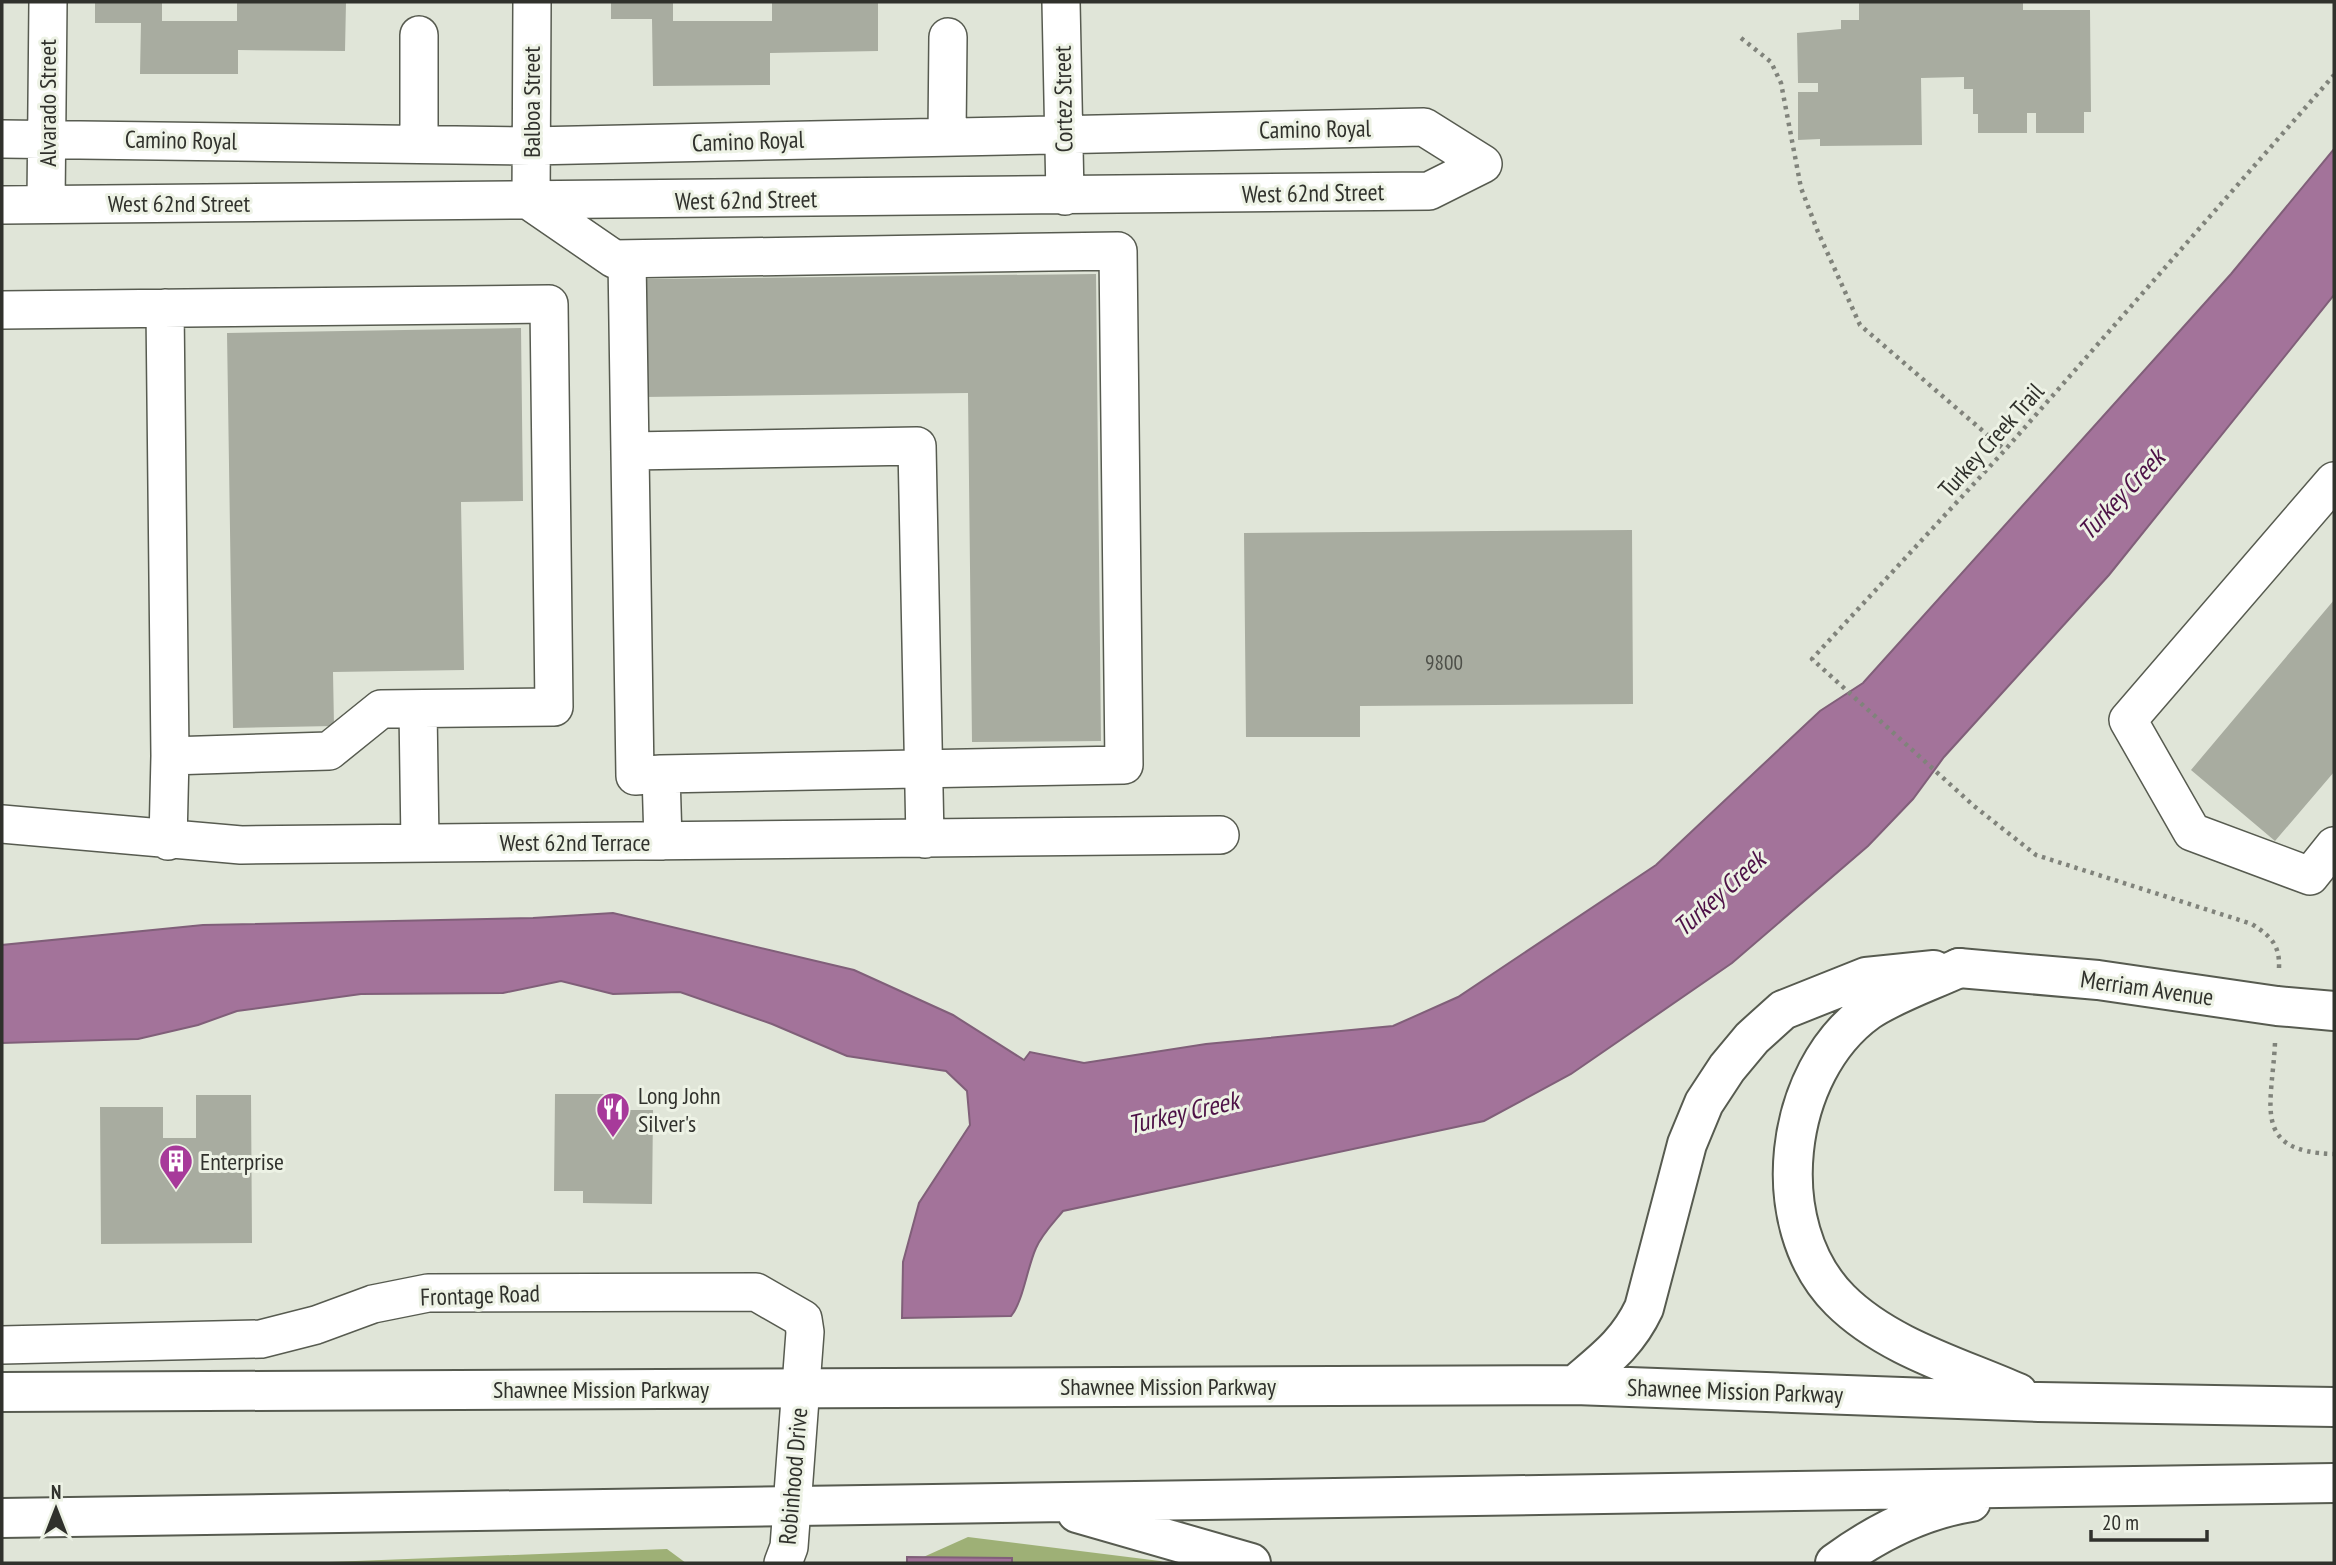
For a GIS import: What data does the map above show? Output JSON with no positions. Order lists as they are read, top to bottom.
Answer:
{
  "streets": {
    "main road": ["Merriam Avenue", "Shawnee Mission Parkway"],
    "street": [
      "Cortez Street",
      "Balboa Street",
      "Alvarado Street",
      "Camino Royal",
      "West 62nd Street",
      "West 62nd Terrace",
      "Frontage Road",
      "Robinhood Drive"
    ],
    "path": ["Turkey Creek Trail"]
  },
  "crossings": [
    ["Cortez Street", "Camino Royal"],
    ["Cortez Street", "West 62nd Street"],
    ["Balboa Street", "Camino Royal"],
    ["Balboa Street", "West 62nd Street"],
    ["Alvarado Street", "Camino Royal"],
    ["Alvarado Street", "West 62nd Street"],
    ["Camino Royal", "West 62nd Street"],
    ["Merriam Avenue", "Shawnee Mission Parkway"],
    ["Frontage Road", "Shawnee Mission Parkway"],
    ["Frontage Road", "Robinhood Drive"],
    ["Shawnee Mission Parkway", "Robinhood Drive"]
  ],
  "water": ["Turkey Creek"],
  "places": {
    "restaurant": ["Long John Silver's"],
    "building": ["Enterprise"]
  },
  "house_numbers": ["9800"],
  "scale_bar": "20 m",
  "north": "top"
}
